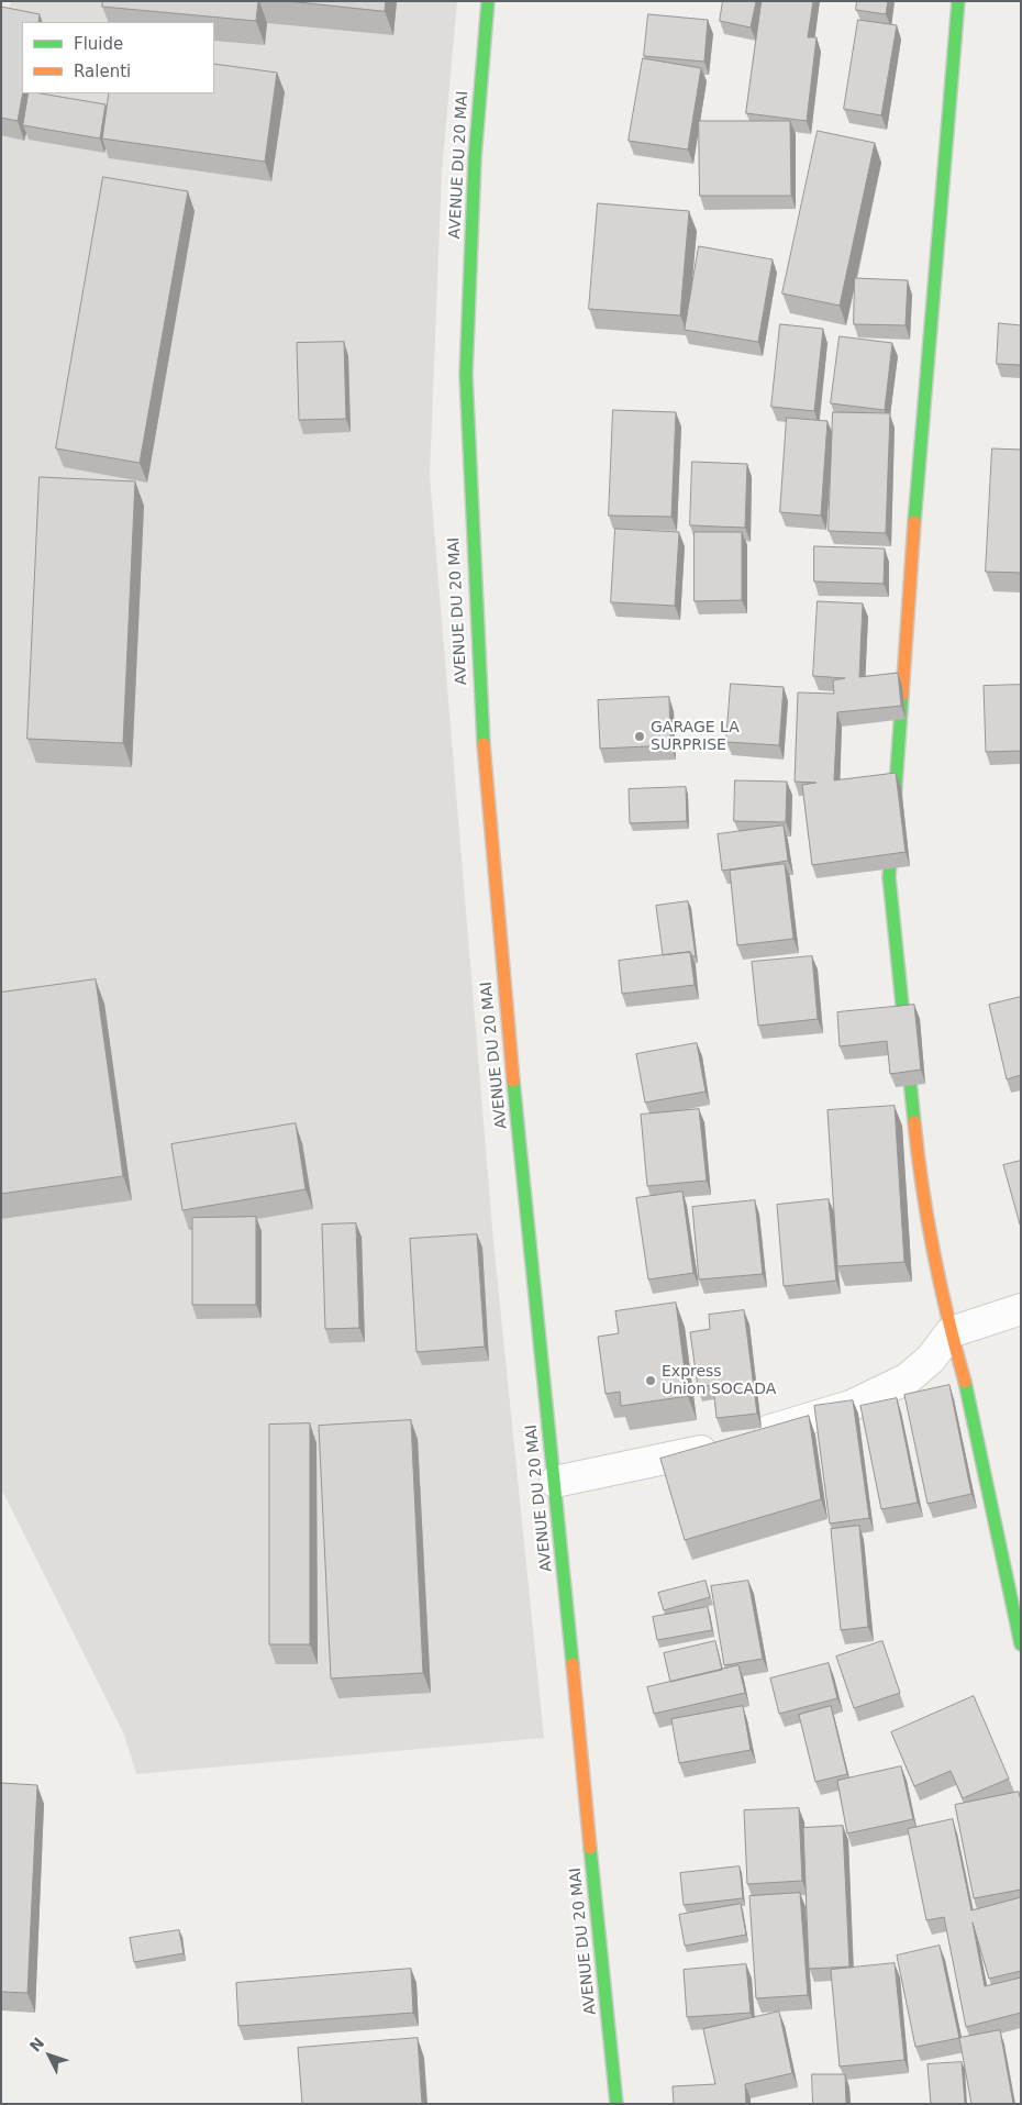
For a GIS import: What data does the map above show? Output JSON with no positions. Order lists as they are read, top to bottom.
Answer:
{
  "streets": {
    "main road": ["AVENUE DU 20 MAI"]
  },
  "places": ["GARAGE LA SURPRISE", "Express Union SOCADA"],
  "legend": ["Fluide", "Ralenti"],
  "north": "top left"
}
